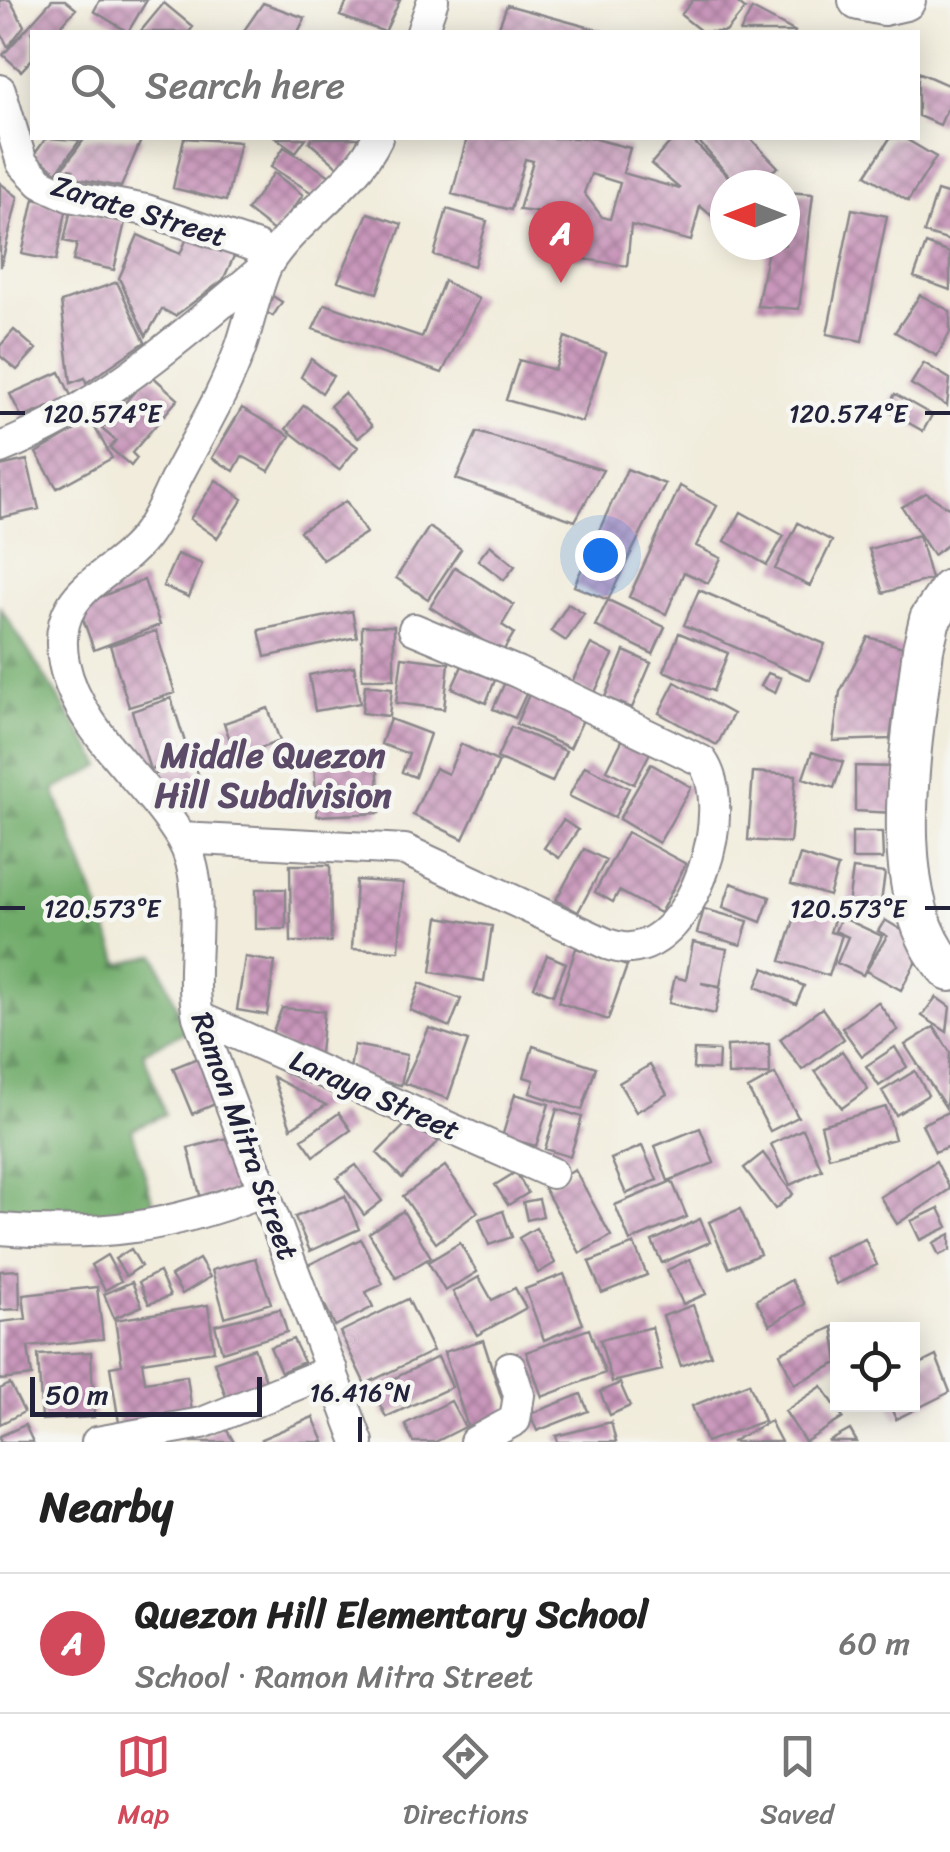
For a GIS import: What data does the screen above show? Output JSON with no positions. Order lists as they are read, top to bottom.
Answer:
{
  "streets": {
    "street": ["Zarate Street", "Laraya Street", "Ramon Mitra Street"]
  },
  "crossings": [
    ["Zarate Street", "Ramon Mitra Street"],
    ["Laraya Street", "Ramon Mitra Street"]
  ],
  "districts": ["Middle Quezon Hill Subdivision"],
  "scale_bar": "50 m",
  "north": "left",
  "page": {
    "search": "Search here",
    "pins": "A",
    "scale": "50 m",
    "heading": "Nearby",
    "list": [
      {
        "mark": "A",
        "name": "Quezon Hill Elementary School",
        "note": "School · Ramon Mitra Street",
        "value": "60 m"
      }
    ],
    "nav": ["Map", "Directions", "Saved"]
  },
  "coordinates": ["120.574°E", "120.573°E", "16.416°N"]
}
